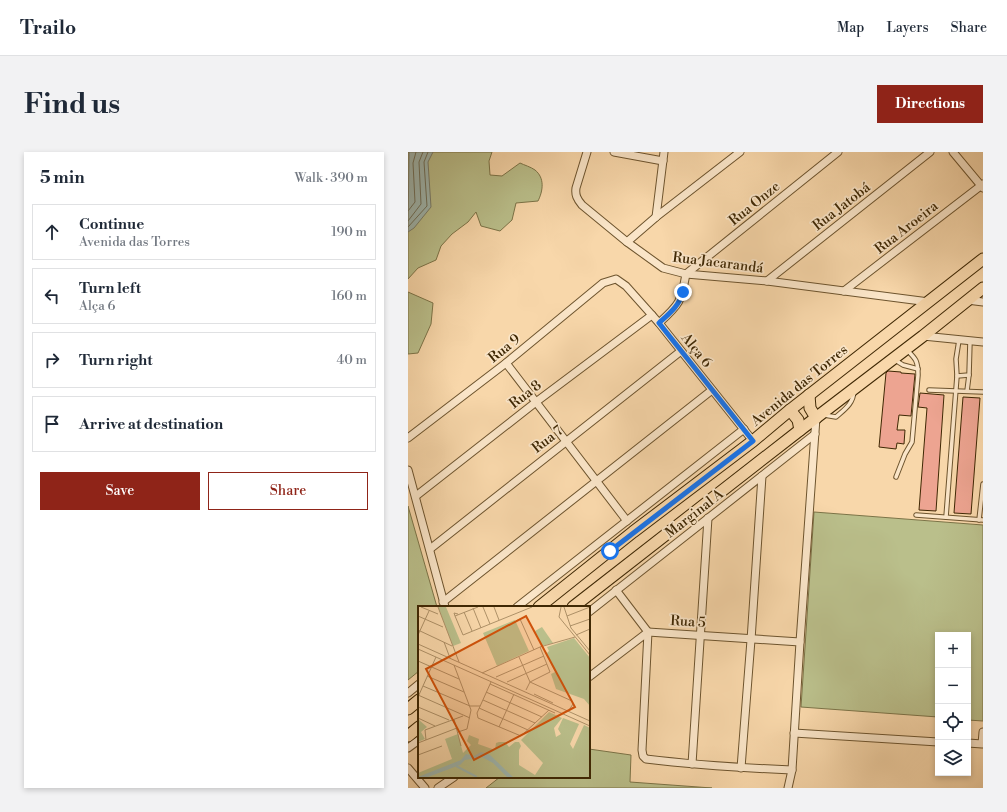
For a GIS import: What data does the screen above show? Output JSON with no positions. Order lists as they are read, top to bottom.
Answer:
{
  "streets": {
    "main road": ["Avenida das Torres"],
    "street": [
      "Rua Onze",
      "Rua Jatobá",
      "Rua Aroeira",
      "Rua Jacarandá",
      "Rua 9",
      "Alça 6",
      "Rua 8",
      "Rua 7",
      "Marginal A",
      "Rua 5"
    ]
  },
  "crossings": [
    ["Rua Onze", "Rua Jacarandá"],
    ["Rua Jatobá", "Rua Jacarandá"],
    ["Rua Aroeira", "Rua Jacarandá"],
    ["Rua Jacarandá", "Avenida das Torres"],
    ["Rua 9", "Alça 6"],
    ["Alça 6", "Avenida das Torres"],
    ["Alça 6", "Rua 8"],
    ["Alça 6", "Rua 7"]
  ],
  "page": {
    "header": "Trailo",
    "nav": ["Map", "Layers", "Share"],
    "buttons": [
      "Directions",
      ["Save", "Share"]
    ],
    "title": "Find us",
    "heading": ["5 min", "Walk · 390 m"],
    "list": [
      ["Continue", "Avenida das Torres", "190 m"],
      ["Turn left", "Alça 6", "160 m"],
      ["Turn right", "40 m"],
      "Arrive at destination"
    ],
    "map_buttons": ["+", "−"]
  }
}
